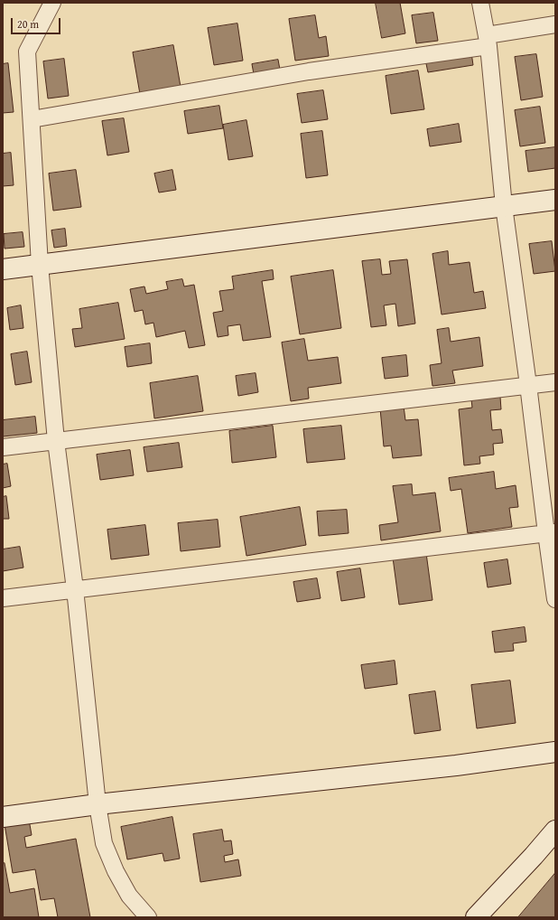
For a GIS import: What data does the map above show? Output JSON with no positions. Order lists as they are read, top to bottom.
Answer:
{
  "scale_bar": "20 m"
}
